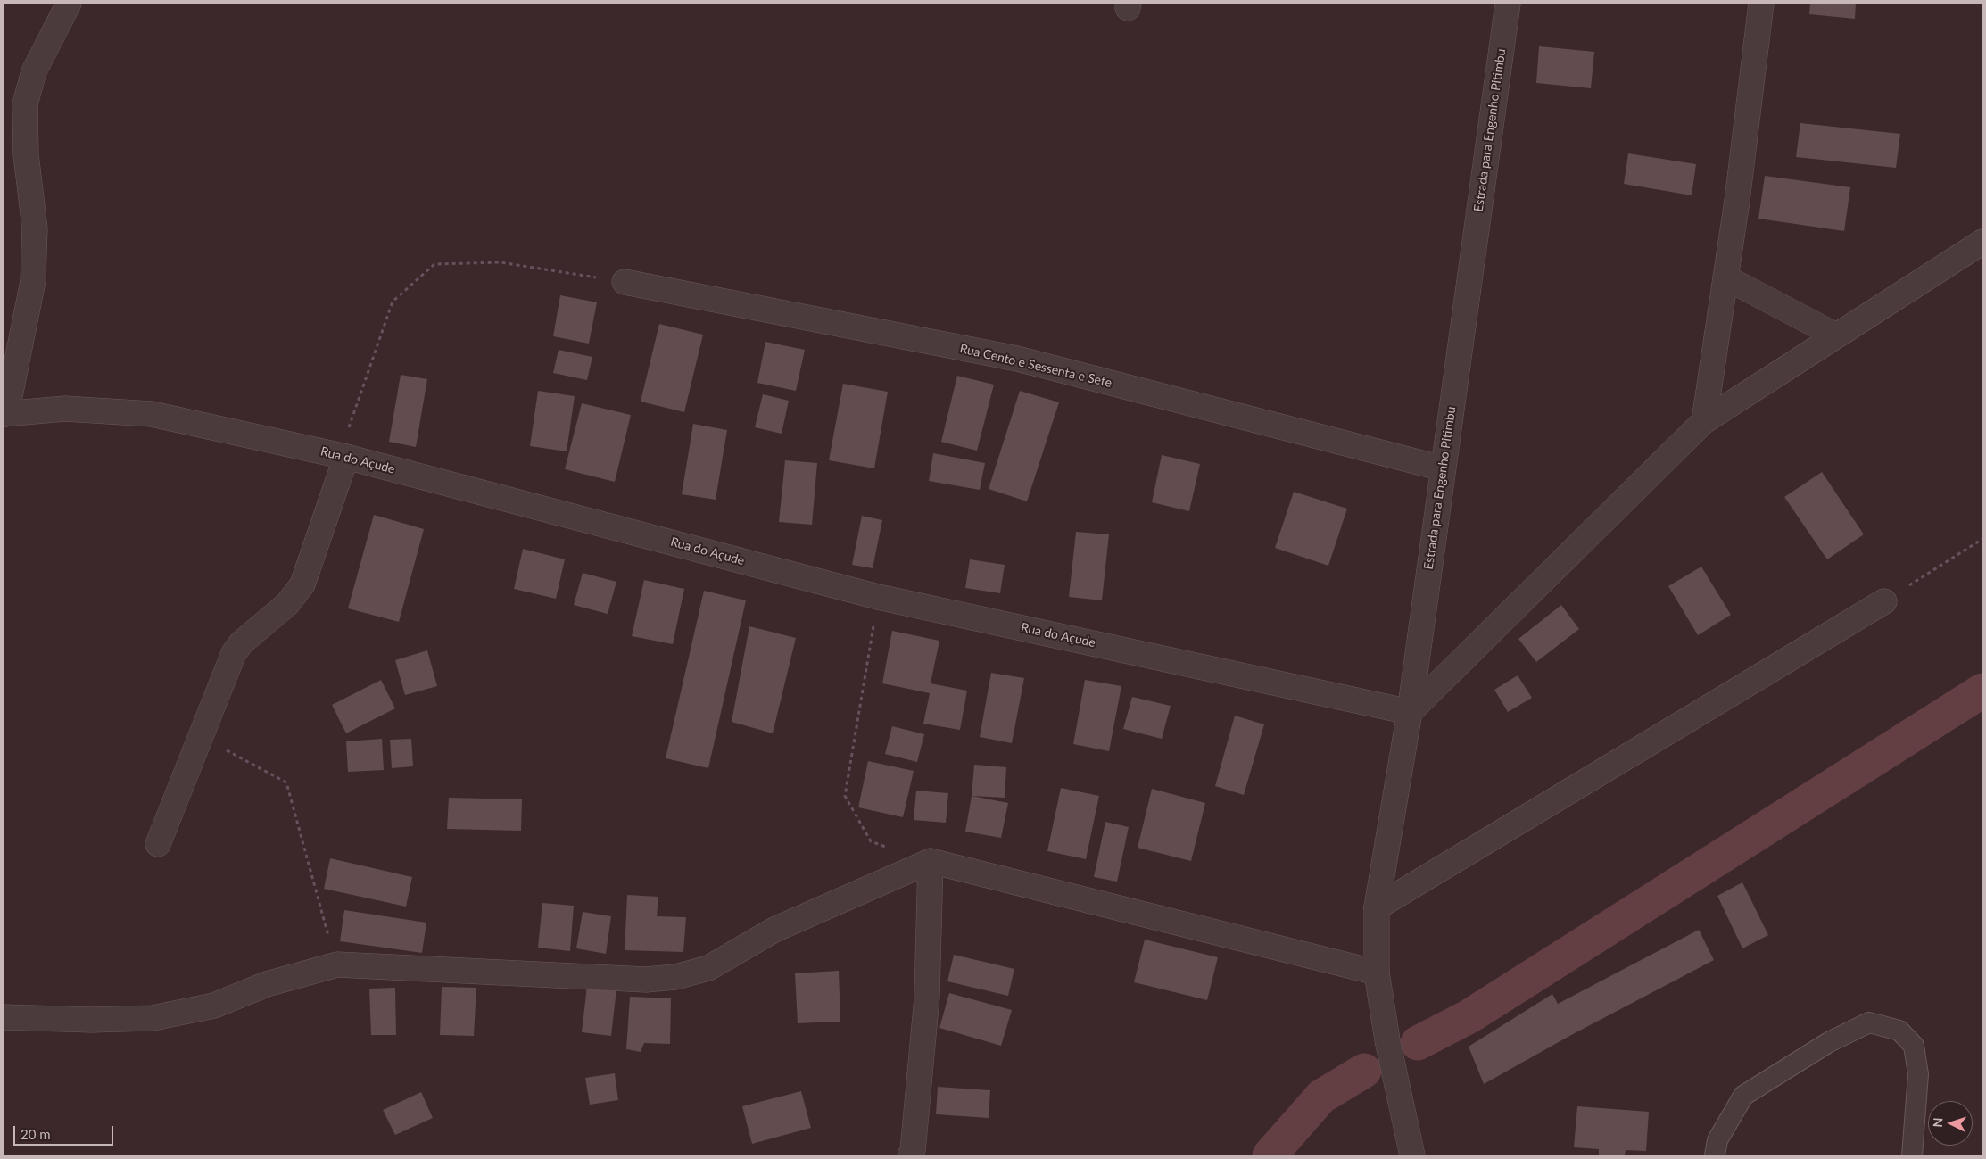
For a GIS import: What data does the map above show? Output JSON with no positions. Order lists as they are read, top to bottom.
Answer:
{
  "streets": {
    "street": ["Estrada para Engenho Pitimbu", "Rua Cento e Sessenta e Sete", "Rua do Açude"]
  },
  "crossings": [
    ["Estrada para Engenho Pitimbu", "Rua Cento e Sessenta e Sete"],
    ["Estrada para Engenho Pitimbu", "Rua do Açude"]
  ],
  "scale_bar": "20 m",
  "north": "left"
}
